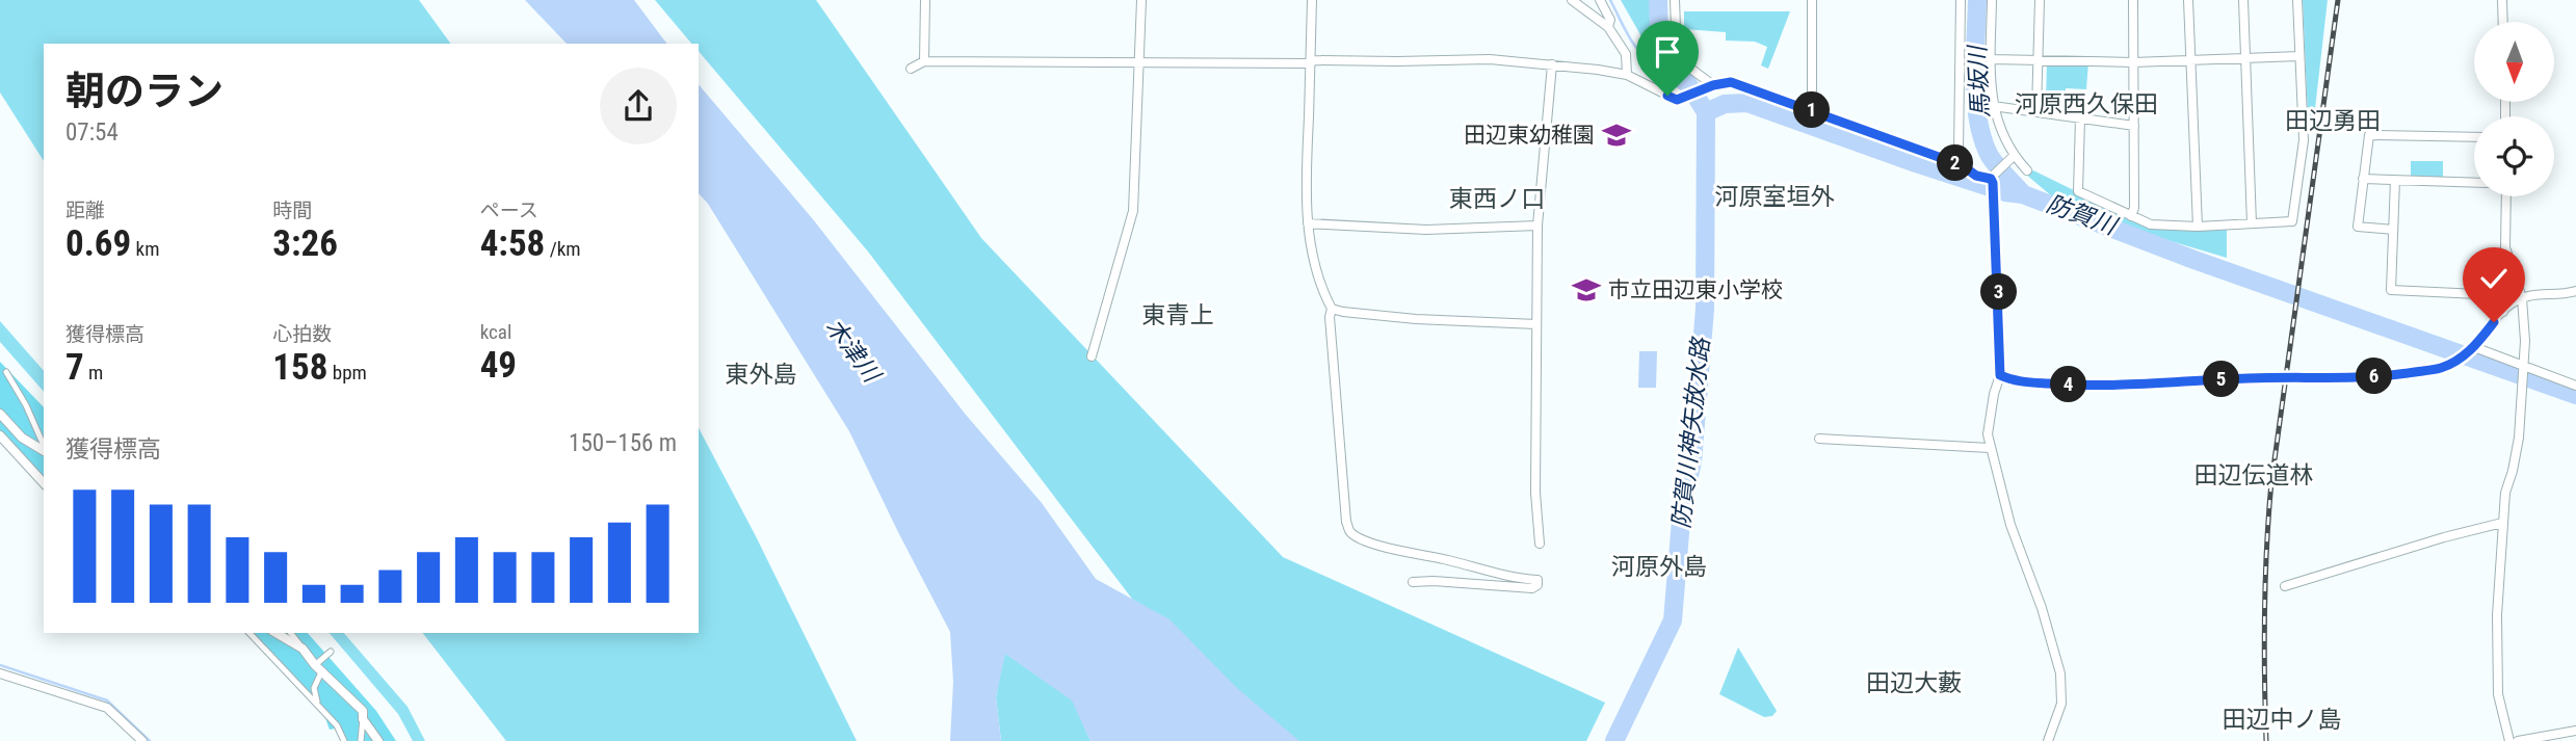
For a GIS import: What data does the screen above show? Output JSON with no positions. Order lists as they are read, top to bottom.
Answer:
{
  "districts": [
    "河原西久保田",
    "田辺勇田",
    "河原室垣外",
    "東西ノ口",
    "東青上",
    "東外島",
    "田辺伝道林",
    "河原外島",
    "田辺大藪",
    "田辺中ノ島"
  ],
  "water": [
    "馬坂川",
    "防賀川",
    "木津川",
    "防賀川神矢放水路"
  ],
  "places": {
    "school or university": ["田辺東幼稚園", "市立田辺東小学校"]
  },
  "north": "bottom",
  "page": {
    "heading": ["朝のラン", "07:54"],
    "pins": [
      "1",
      "2",
      "3",
      "6",
      "5",
      "4"
    ],
    "stats": [
      ["距離", "0.69 km"],
      ["時間", "3:26"],
      ["ペース", "4:58 /km"],
      ["獲得標高", "7 m"],
      ["心拍数", "158 bpm"],
      ["kcal", "49"]
    ],
    "chart": ["獲得標高", "150–156 m"]
  }
}
